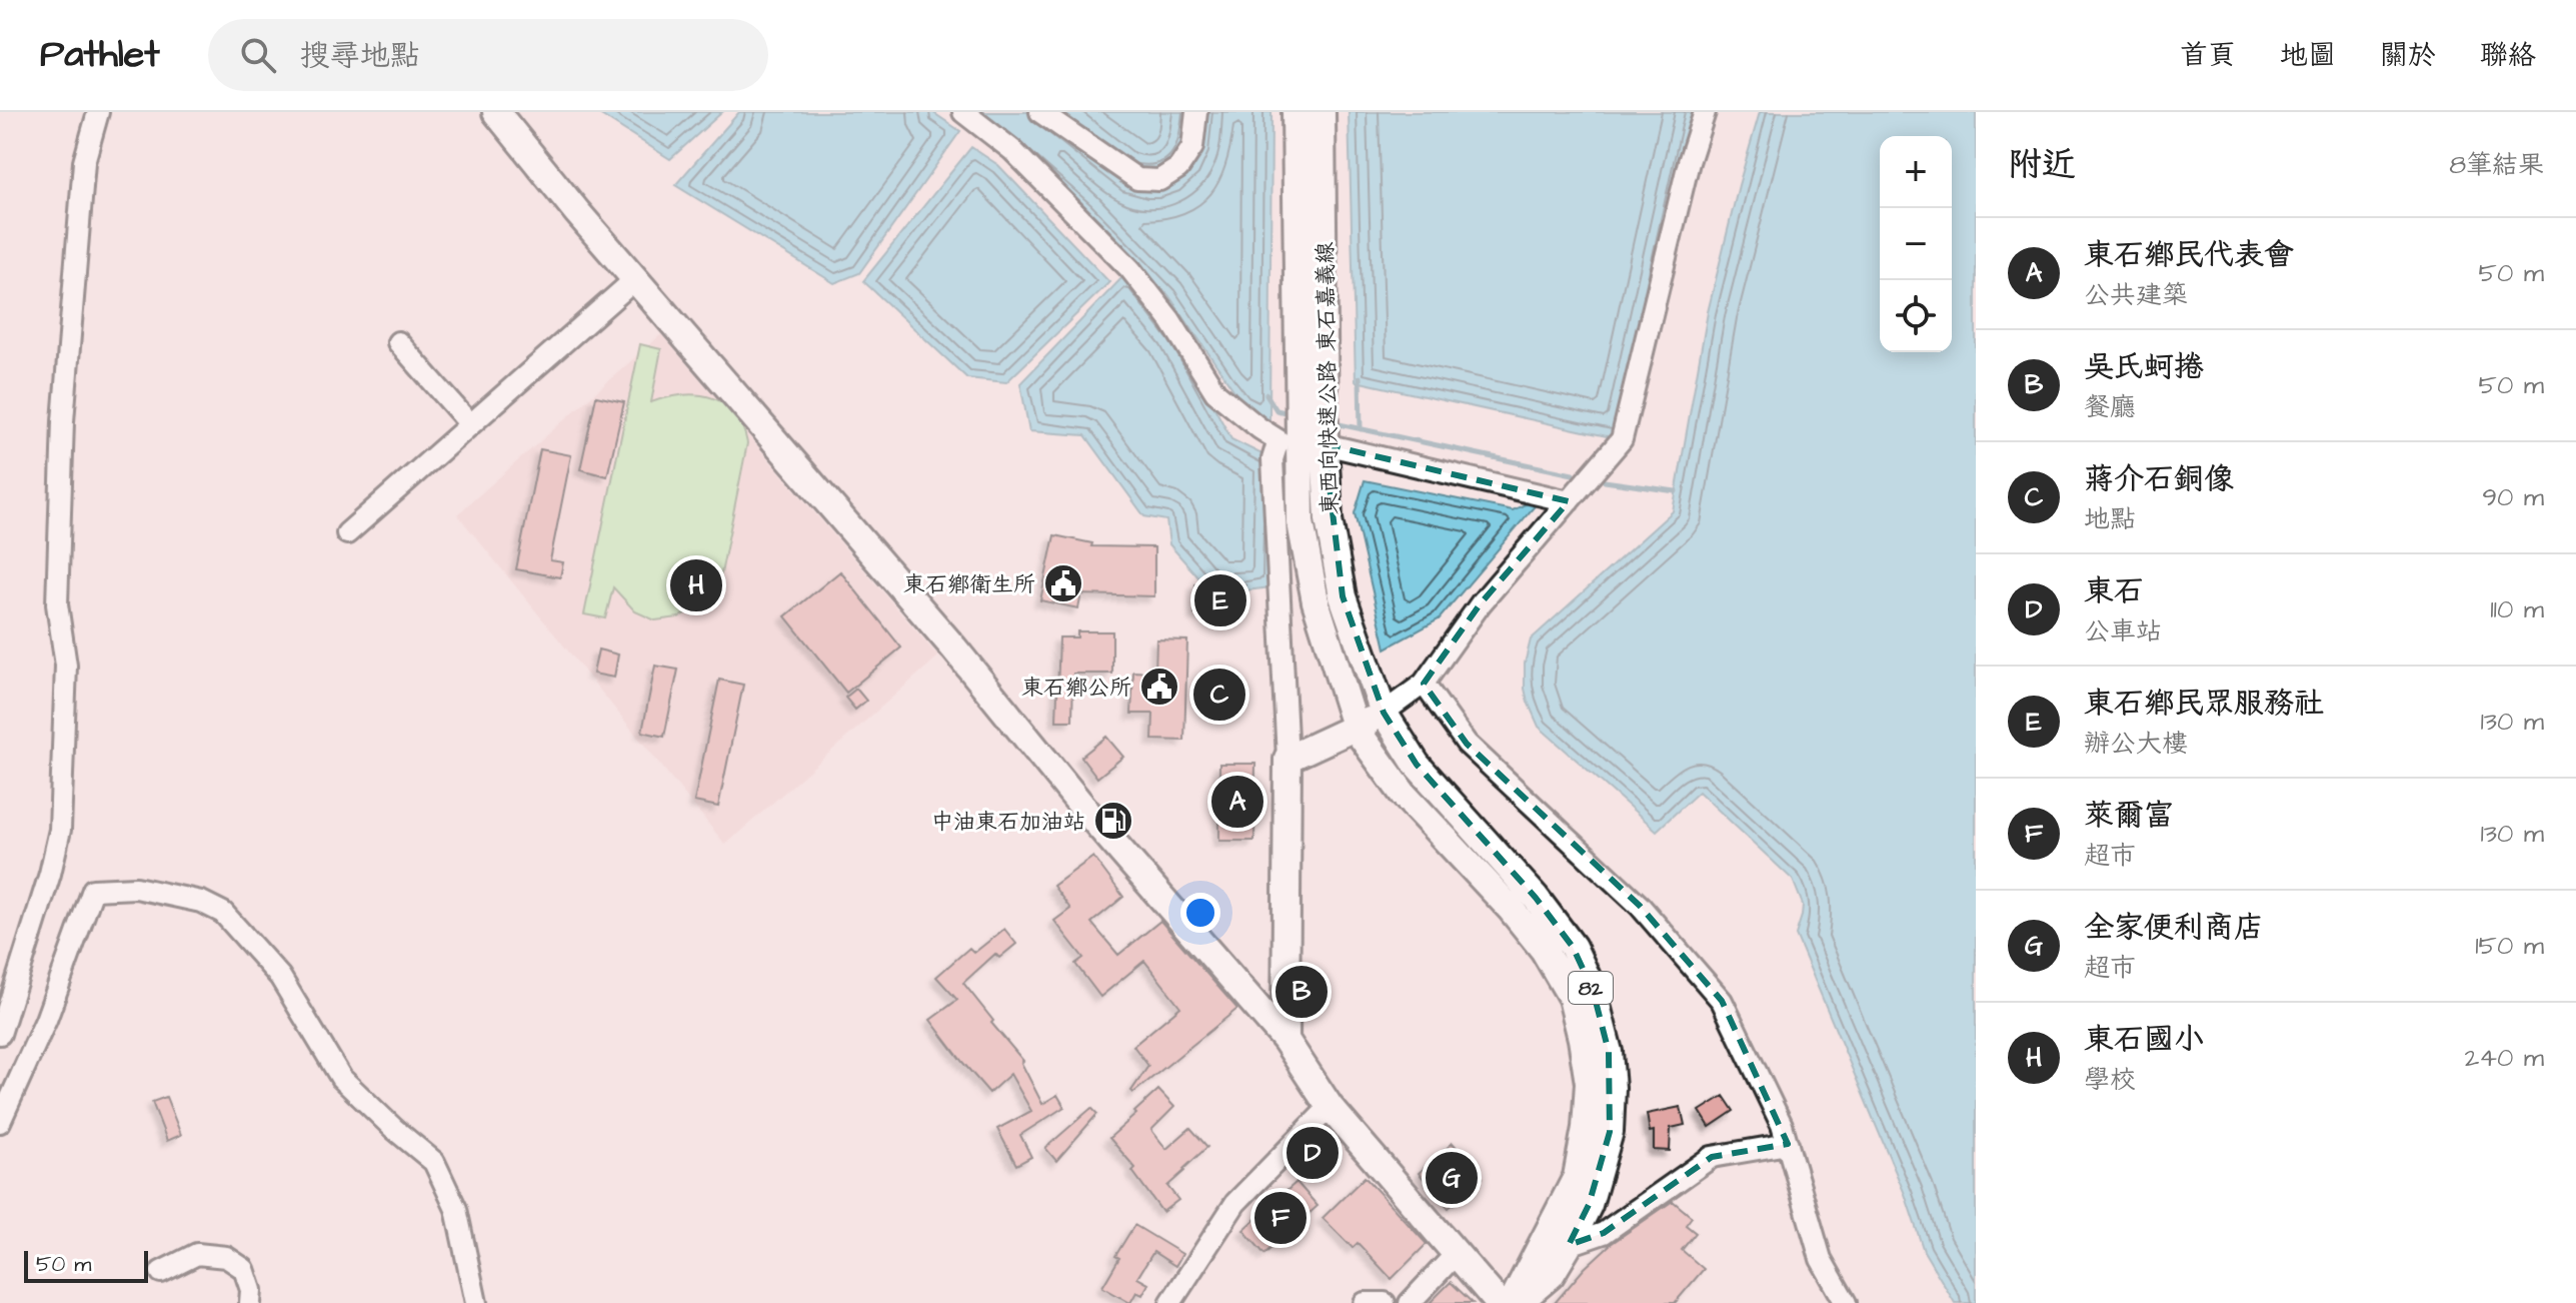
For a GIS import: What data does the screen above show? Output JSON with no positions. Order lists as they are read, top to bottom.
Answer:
{
  "streets": {
    "main road": ["東西向快速公路 東石嘉義線", "82"]
  },
  "places": {
    "public building": ["東石鄉衛生所", "東石鄉公所"],
    "fuel station": ["中油東石加油站"]
  },
  "scale_bar": "50 m",
  "page": {
    "header": "Pathlet",
    "search": "搜尋地點",
    "nav": [
      "首頁",
      "地圖",
      "關於",
      "聯絡"
    ],
    "heading": ["附近", "8筆結果"],
    "map_buttons": ["+", "−"],
    "list": [
      {
        "mark": "A",
        "name": "東石鄉民代表會",
        "note": "公共建築",
        "value": "50 m"
      },
      {
        "mark": "B",
        "name": "吳氏蚵捲",
        "note": "餐廳",
        "value": "50 m"
      },
      {
        "mark": "C",
        "name": "蔣介石銅像",
        "note": "地點",
        "value": "90 m"
      },
      {
        "mark": "D",
        "name": "東石",
        "note": "公車站",
        "value": "110 m"
      },
      {
        "mark": "E",
        "name": "東石鄉民眾服務社",
        "note": "辦公大樓",
        "value": "130 m"
      },
      {
        "mark": "F",
        "name": "萊爾富",
        "note": "超市",
        "value": "130 m"
      },
      {
        "mark": "G",
        "name": "全家便利商店",
        "note": "超市",
        "value": "150 m"
      },
      {
        "mark": "H",
        "name": "東石國小",
        "note": "學校",
        "value": "240 m"
      }
    ],
    "pins": [
      "H",
      "E",
      "C",
      "A",
      "B",
      "D",
      "G",
      "F"
    ],
    "scale": "50 m"
  }
}
